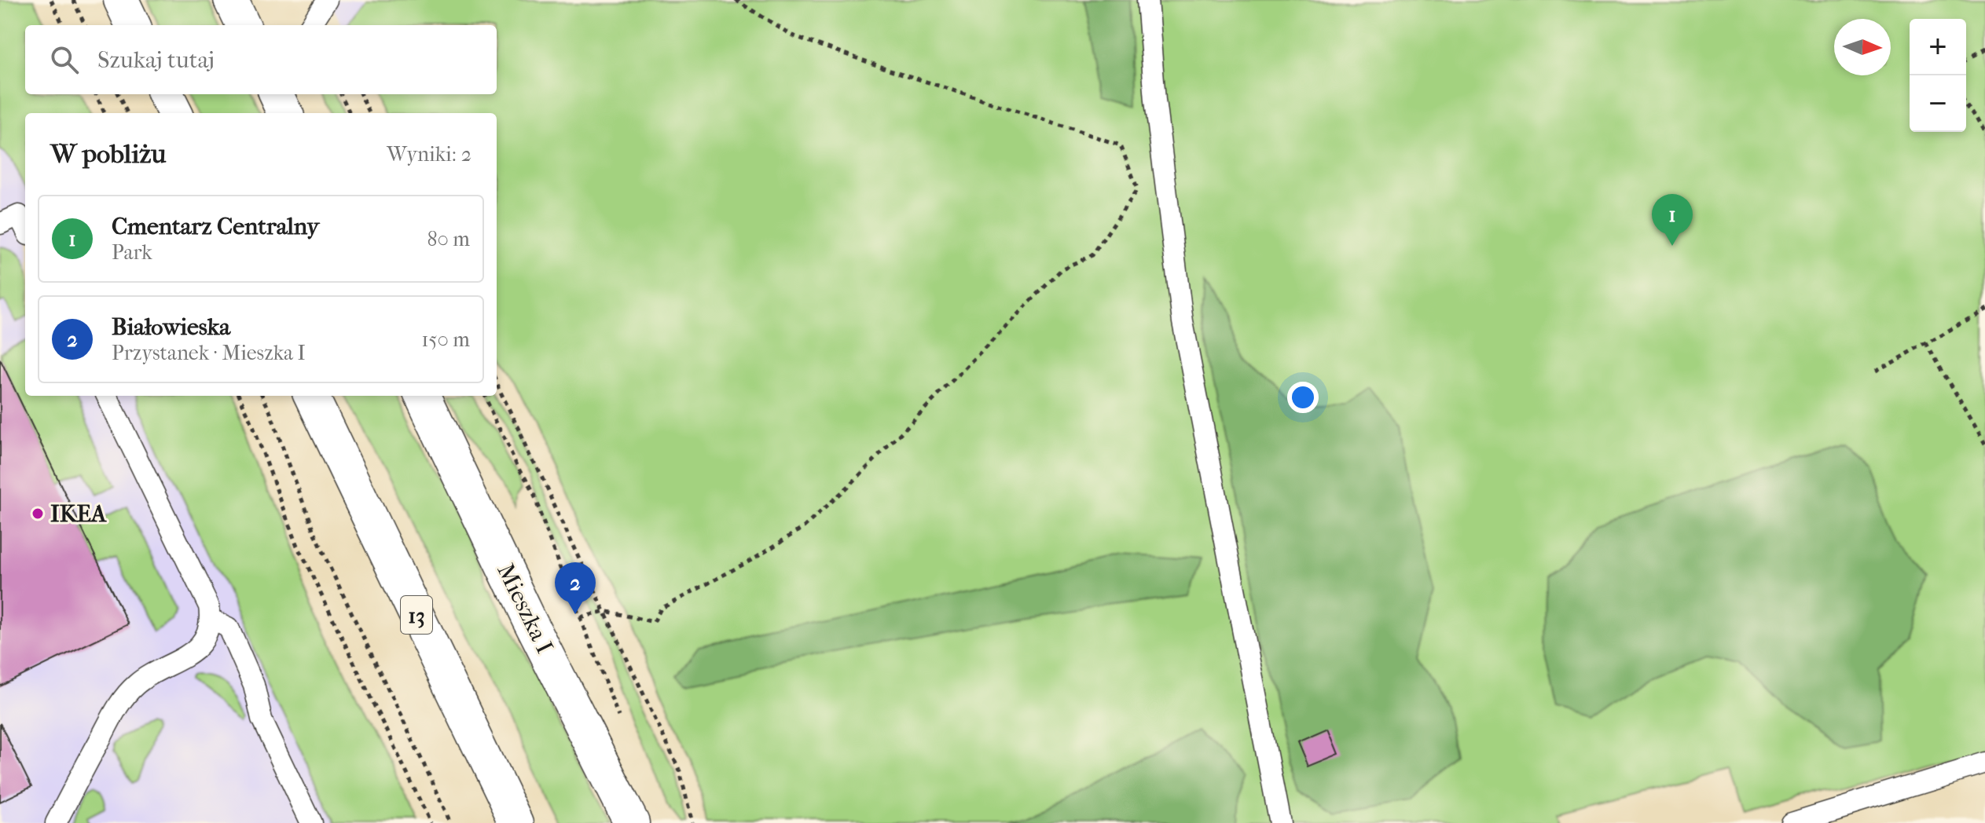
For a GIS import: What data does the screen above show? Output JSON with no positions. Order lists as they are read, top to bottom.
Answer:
{
  "streets": {
    "main road": ["Mieszka I", "13"]
  },
  "places": ["IKEA"],
  "north": "right",
  "page": {
    "map_buttons": ["+", "−"],
    "search": "Szukaj tutaj",
    "heading": ["W pobliżu", "Wyniki: 2"],
    "pins": ["1", "2"],
    "list": [
      {
        "mark": "1",
        "name": "Cmentarz Centralny",
        "note": "Park",
        "value": "80 m"
      },
      {
        "mark": "2",
        "name": "Białowieska",
        "note": "Przystanek · Mieszka I",
        "value": "150 m"
      }
    ]
  }
}
